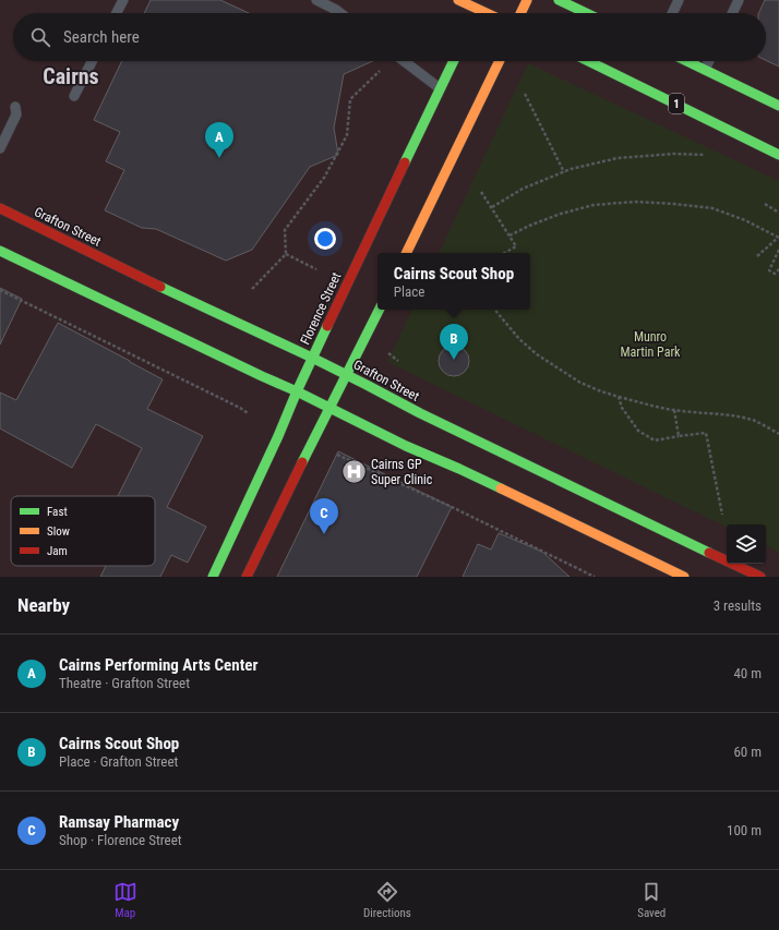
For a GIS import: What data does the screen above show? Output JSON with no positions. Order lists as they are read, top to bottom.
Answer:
{
  "streets": {
    "main road": ["1", "Grafton Street", "Florence Street"]
  },
  "crossings": [
    ["Grafton Street", "Florence Street"]
  ],
  "districts": ["Cairns"],
  "parks": ["Munro Martin Park"],
  "places": {
    "hospital": ["Cairns GP Super Clinic"]
  },
  "legend": ["Fast", "Slow", "Jam"],
  "page": {
    "search": "Search here",
    "pins": ["A", "B", "C"],
    "popup": ["Cairns Scout Shop", "Place"],
    "heading": ["Nearby", "3 results"],
    "list": [
      {
        "mark": "A",
        "name": "Cairns Performing Arts Center",
        "note": "Theatre · Grafton Street",
        "value": "40 m"
      },
      {
        "mark": "B",
        "name": "Cairns Scout Shop",
        "note": "Place · Grafton Street",
        "value": "60 m"
      },
      {
        "mark": "C",
        "name": "Ramsay Pharmacy",
        "note": "Shop · Florence Street",
        "value": "100 m"
      }
    ],
    "nav": ["Map", "Directions", "Saved"]
  }
}
